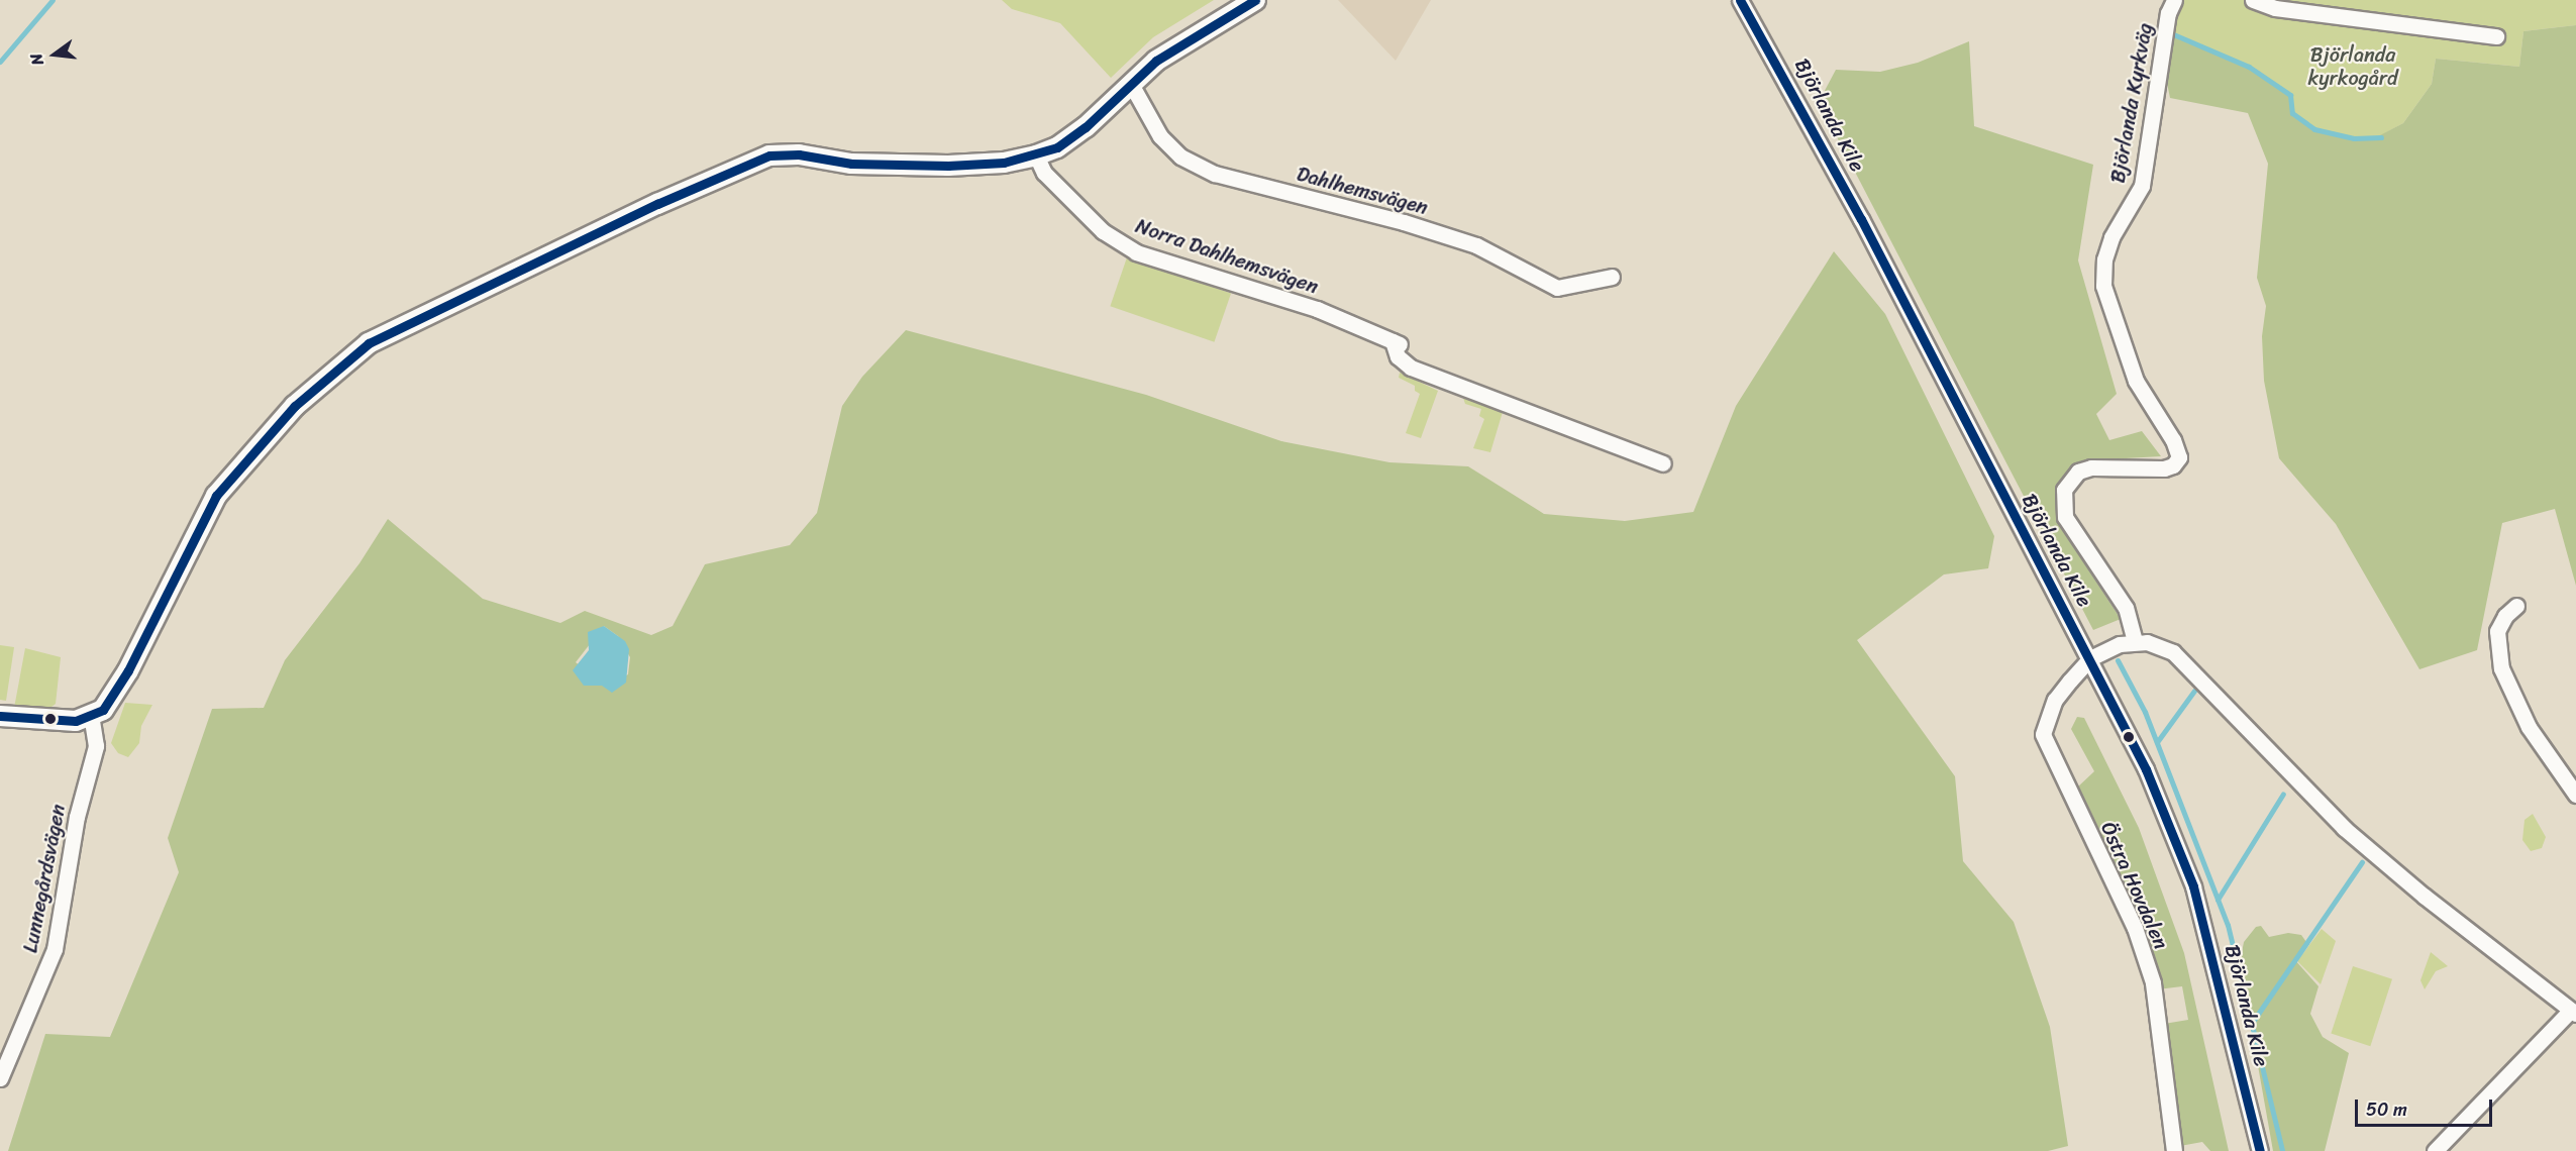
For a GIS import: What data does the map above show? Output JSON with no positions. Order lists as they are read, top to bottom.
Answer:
{
  "streets": {
    "street": [
      "Björlanda Kyrkväg",
      "Björlanda Kile",
      "Dahlhemsvägen",
      "Norra Dahlhemsvägen",
      "Lunnegårdsvägen",
      "Östra Hovdalen"
    ]
  },
  "crossings": [
    ["Björlanda Kile", "Östra Hovdalen"]
  ],
  "parks": ["Björlanda kyrkogård"],
  "scale_bar": "50 m",
  "north": "left"
}
